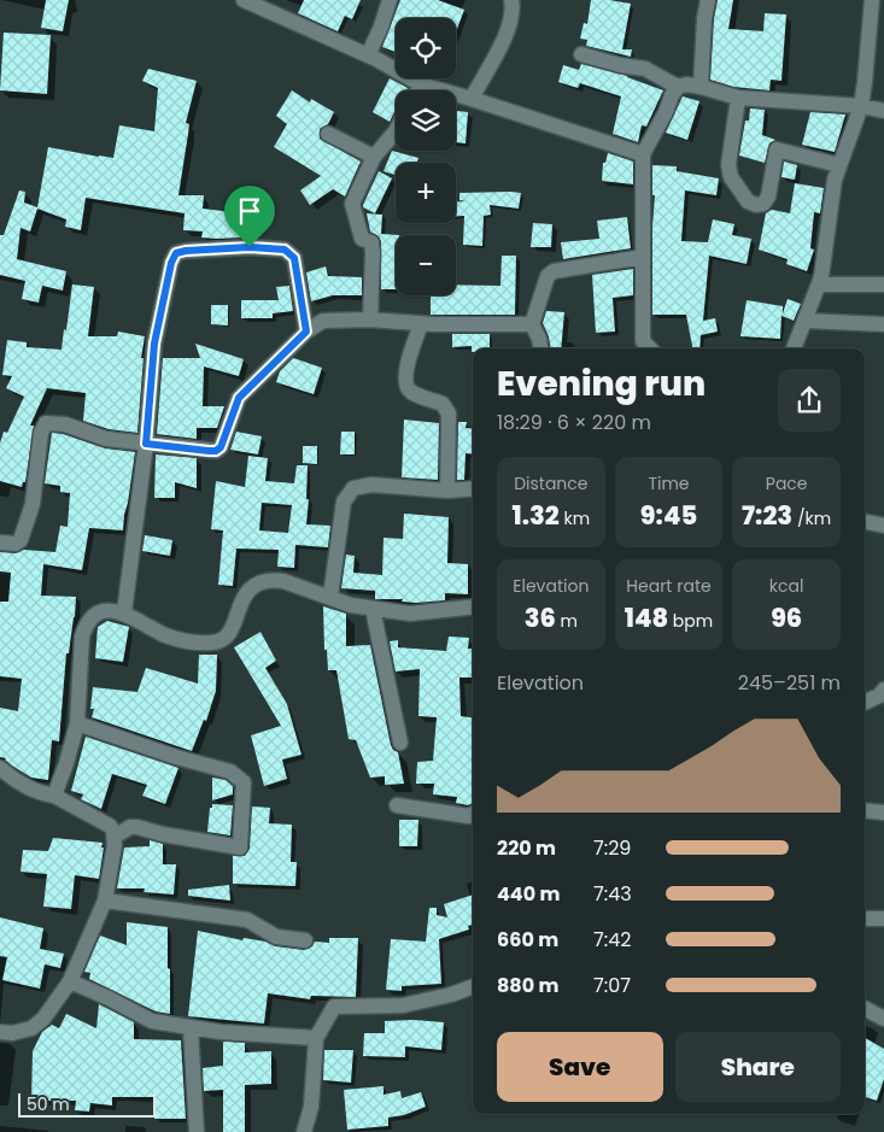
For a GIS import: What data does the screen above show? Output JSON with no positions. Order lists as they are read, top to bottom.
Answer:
{
  "scale_bar": "50 m",
  "page": {
    "map_buttons": ["+", "−"],
    "heading": ["Evening run", "18:29 · 6 × 220 m"],
    "stats": [
      ["Distance", "1.32 km"],
      ["Time", "9:45"],
      ["Pace", "7:23 /km"],
      ["Elevation", "36 m"],
      ["Heart rate", "148 bpm"],
      ["kcal", "96"]
    ],
    "chart": ["Elevation", "245–251 m"],
    "list": [
      {
        "name": "220 m",
        "note": "7:29"
      },
      {
        "name": "440 m",
        "note": "7:43"
      },
      {
        "name": "660 m",
        "note": "7:42"
      },
      {
        "name": "880 m",
        "note": "7:07"
      }
    ],
    "buttons": ["Save", "Share"],
    "scale": "50 m"
  }
}
